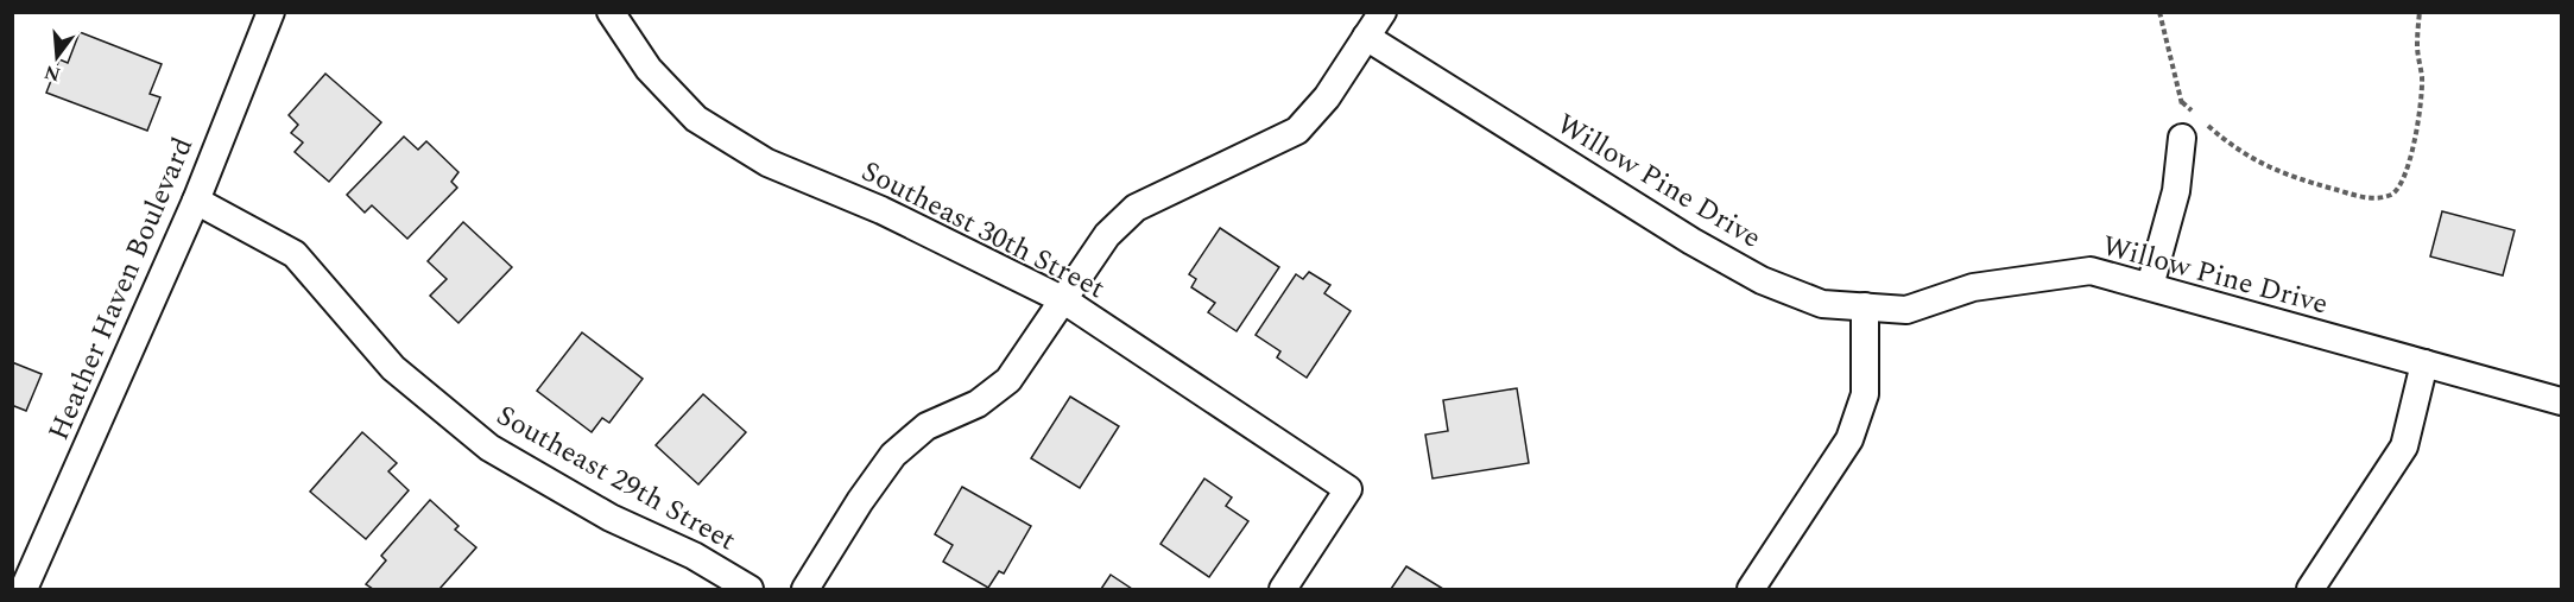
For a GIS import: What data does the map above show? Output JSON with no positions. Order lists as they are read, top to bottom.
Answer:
{
  "streets": {
    "street": [
      "Willow Pine Drive",
      "Southeast 30th Street",
      "Heather Haven Boulevard",
      "Southeast 29th Street"
    ]
  },
  "crossings": [
    ["Heather Haven Boulevard", "Southeast 29th Street"]
  ],
  "north": "bottom"
}
